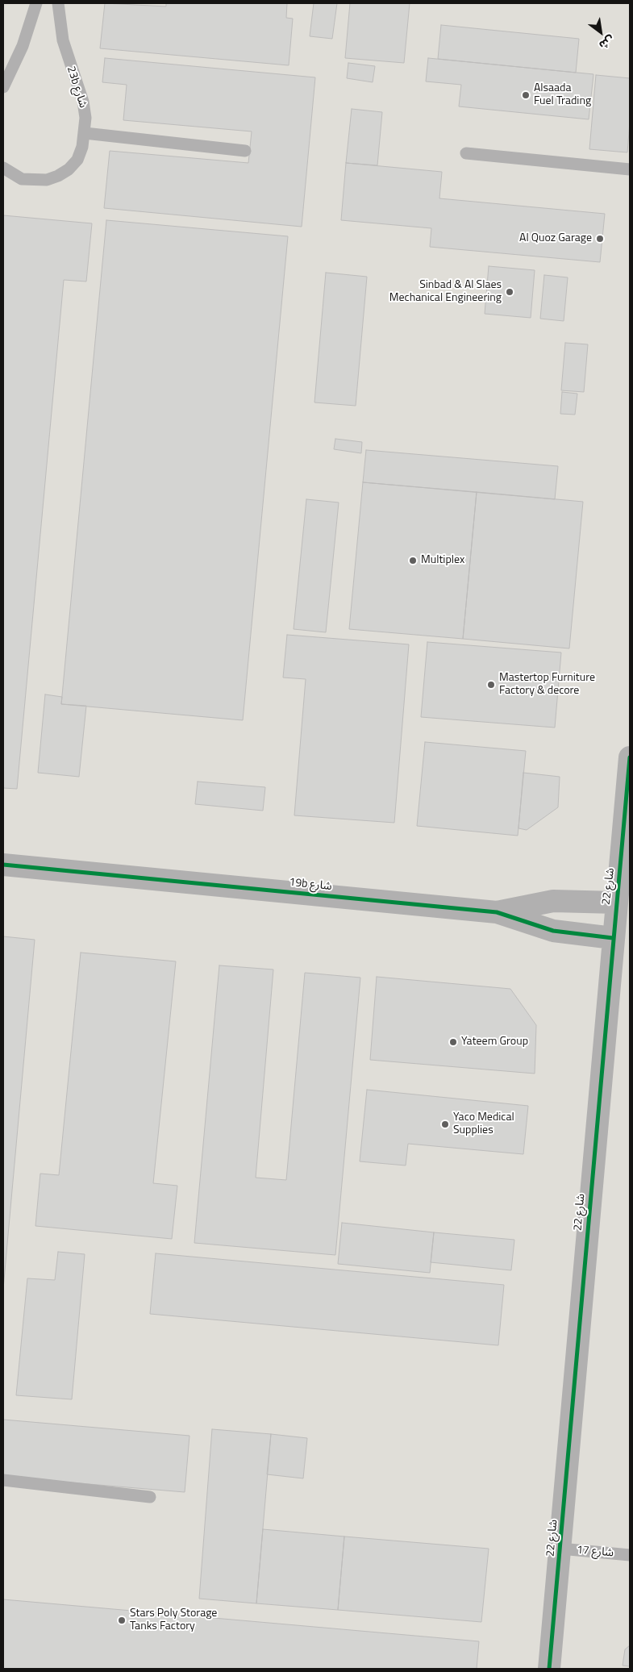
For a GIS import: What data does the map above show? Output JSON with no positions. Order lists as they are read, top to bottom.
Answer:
{
  "streets": {
    "street": ["19b شارع", "شارع 22"],
    "lane": ["23b شارع", "شارع 17"]
  },
  "crossings": [
    ["19b شارع", "شارع 22"],
    ["شارع 22", "شارع 17"]
  ],
  "places": [
    "Alsaada Fuel Trading",
    "Al Quoz Garage",
    "Sinbad & Al Slaes Mechanical Engineering",
    "Multiplex",
    "Mastertop Furniture Factory & decore",
    "Yateem Group",
    "Yaco Medical Supplies",
    "Stars Poly Storage Tanks Factory"
  ],
  "north": "bottom right"
}
